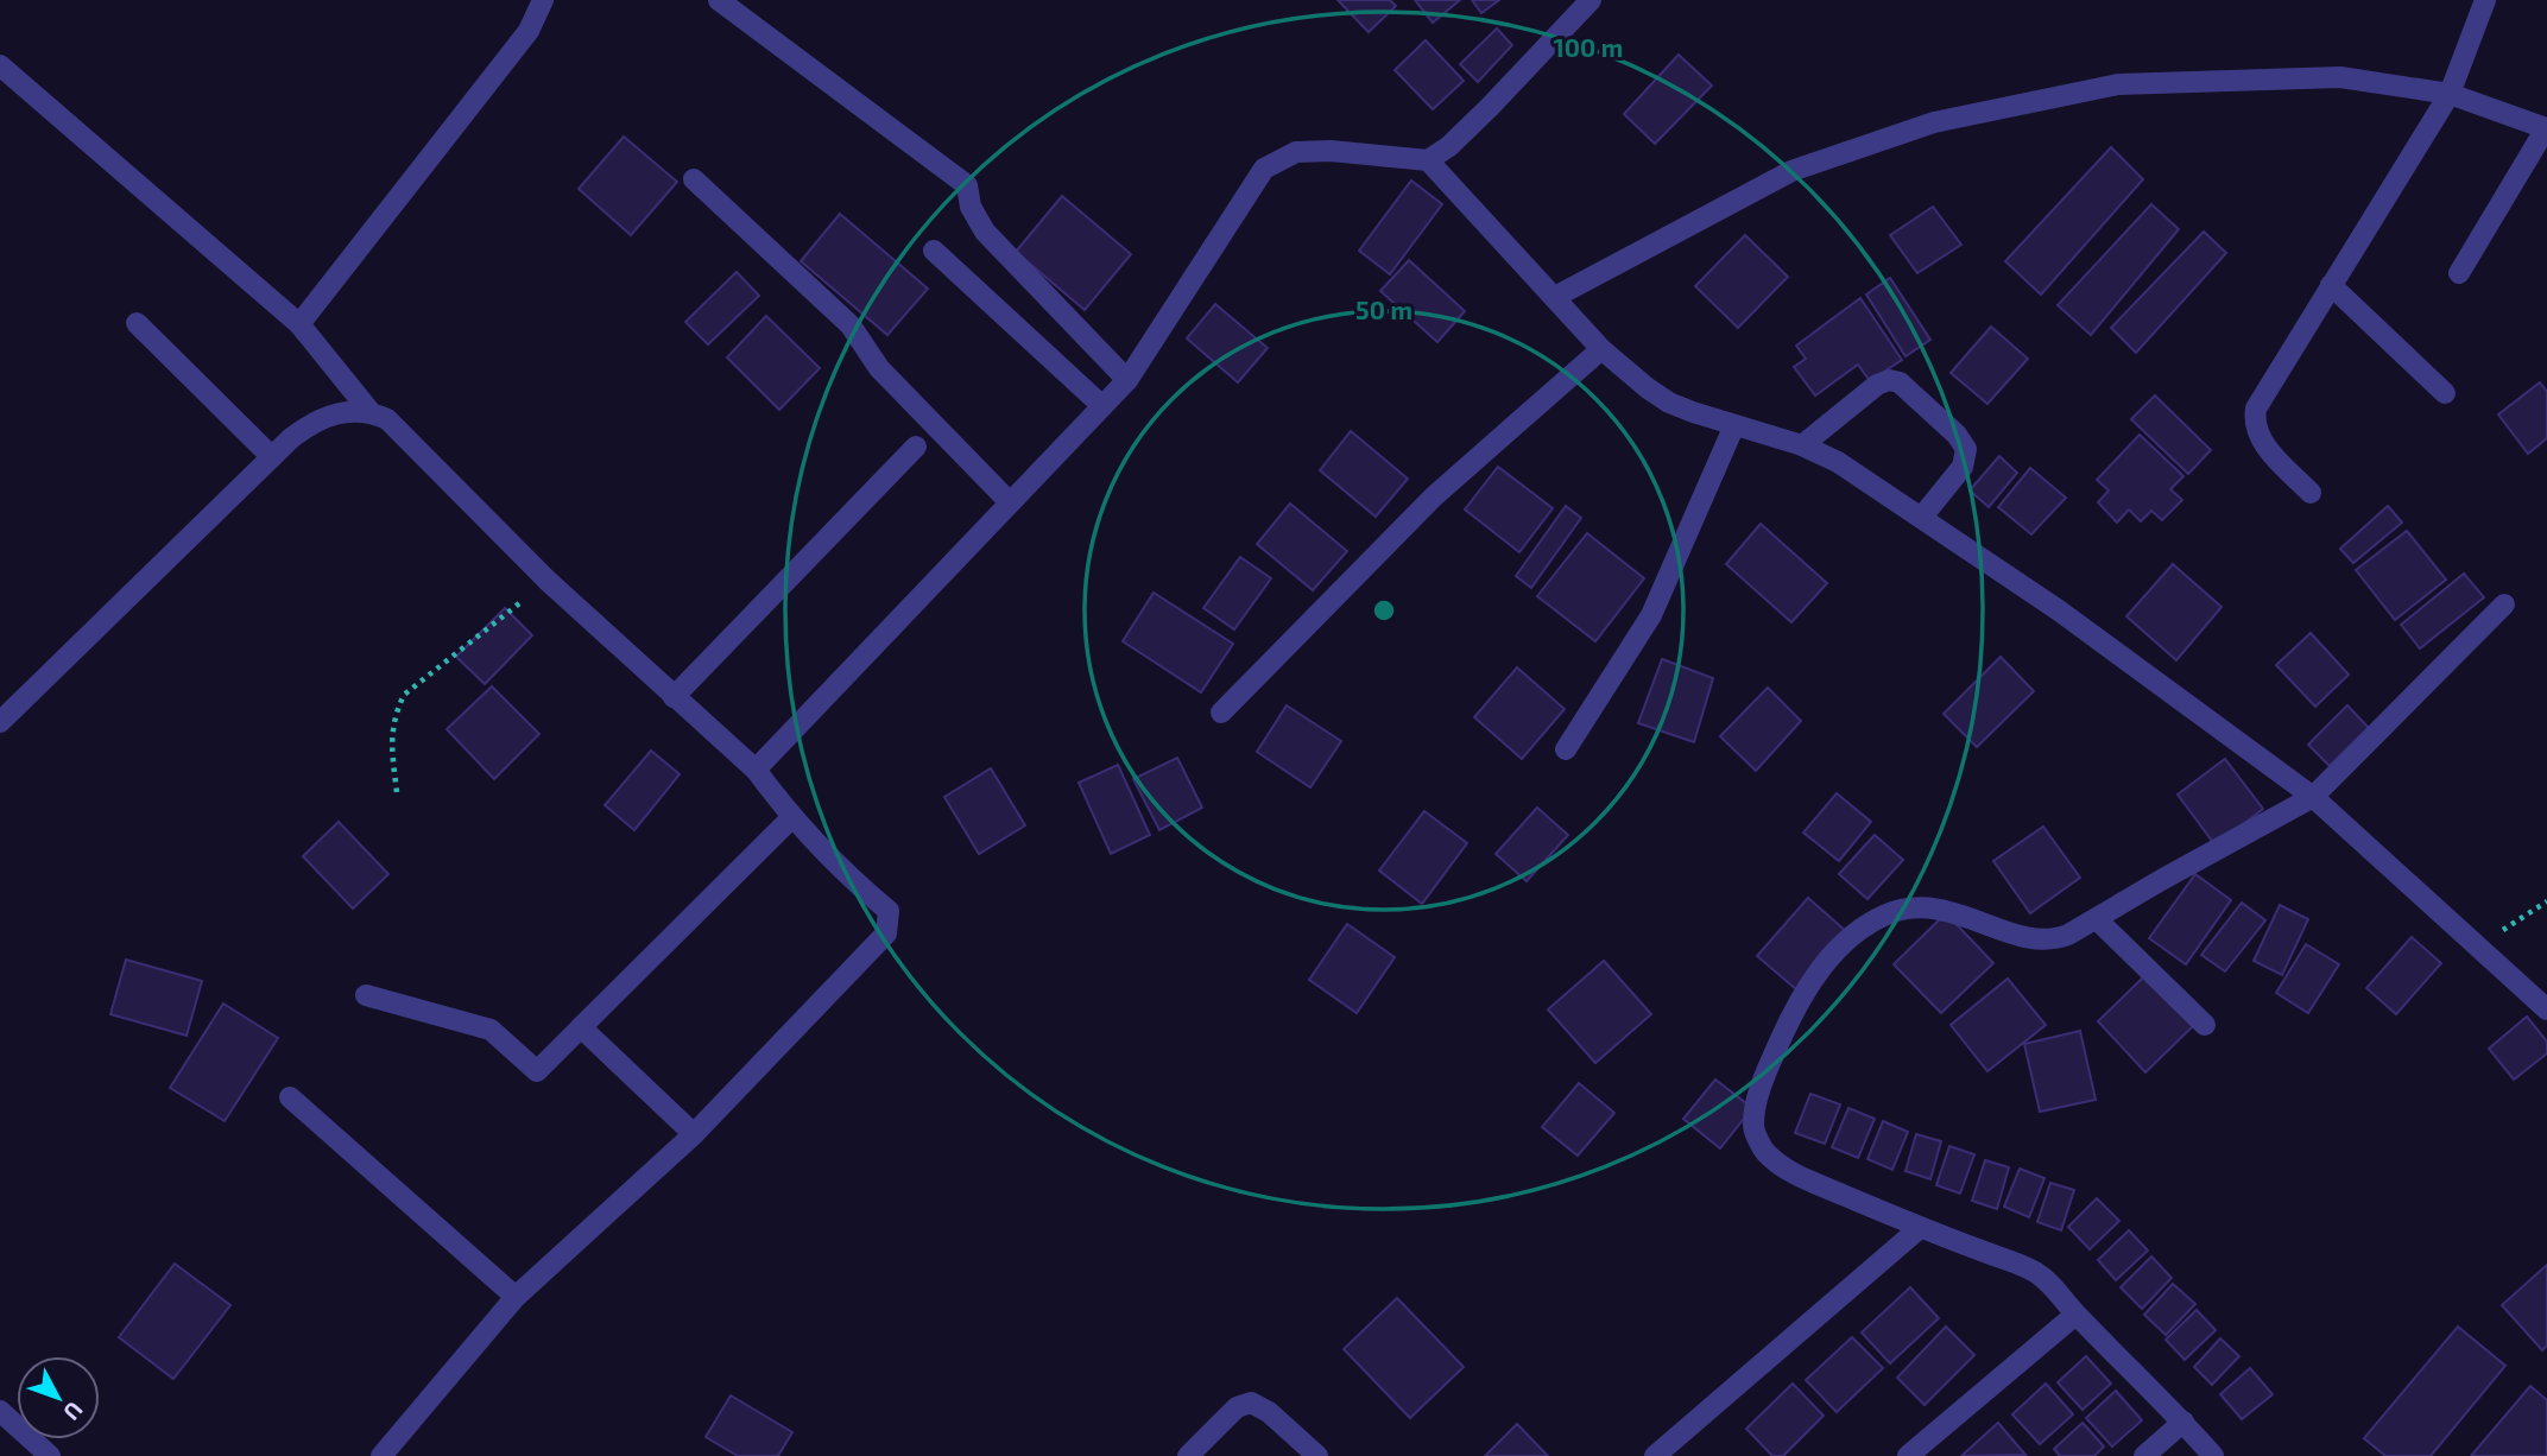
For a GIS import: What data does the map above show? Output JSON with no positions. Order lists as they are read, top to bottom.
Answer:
{
  "north": "bottom right",
  "rings": ["100 m", "50 m"]
}
